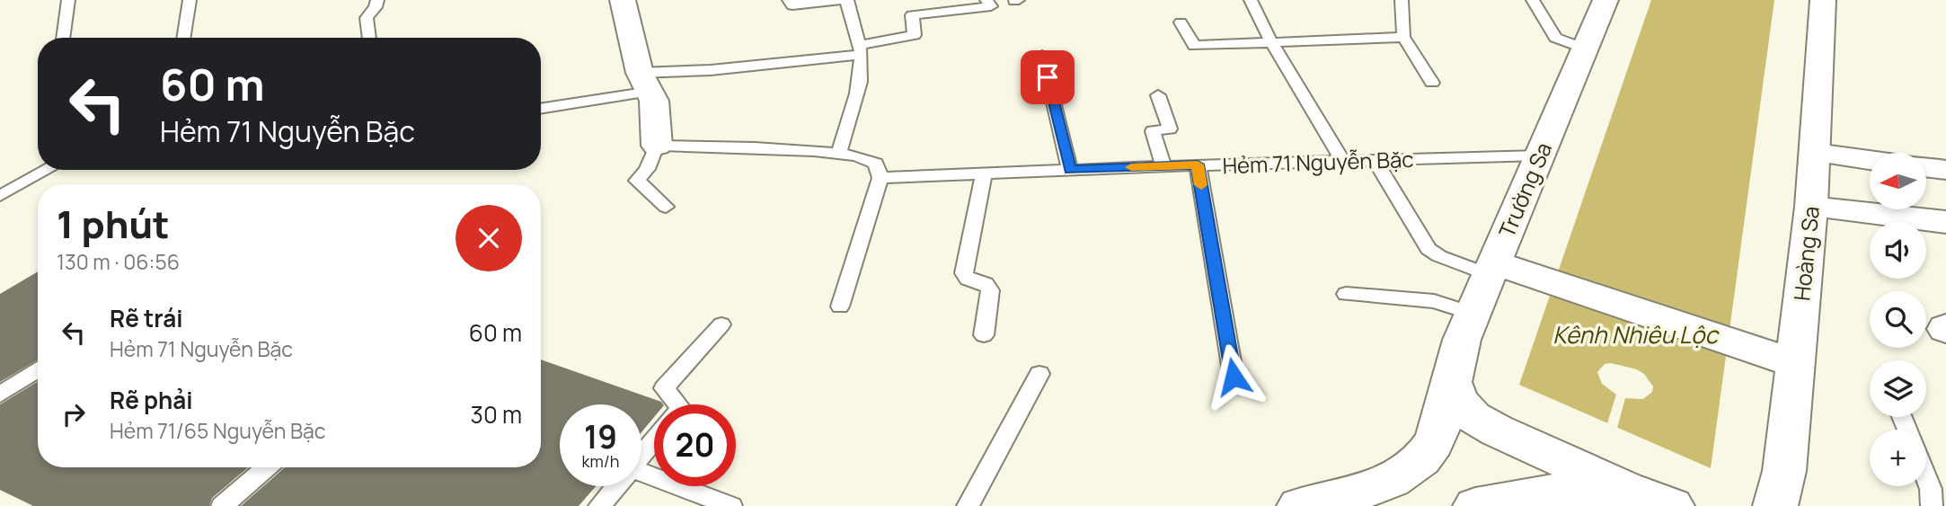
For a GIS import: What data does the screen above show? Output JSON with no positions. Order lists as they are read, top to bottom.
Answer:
{
  "streets": {
    "street": ["Trường Sa", "Hoàng Sa"],
    "lane": ["Hẻm 71 Nguyễn Bặc"]
  },
  "crossings": [
    ["Hẻm 71 Nguyễn Bặc", "Trường Sa"]
  ],
  "water": ["Kênh Nhiêu Lộc"],
  "north": "left",
  "page": {
    "turn": ["60 m", "Hẻm 71 Nguyễn Bặc"],
    "map_buttons": "+",
    "heading": ["1 phút", "130 m · 06:56"],
    "list": [
      {
        "name": "Rẽ trái",
        "note": "Hẻm 71 Nguyễn Bặc",
        "value": "60 m"
      },
      {
        "name": "Rẽ phải",
        "note": "Hẻm 71/65 Nguyễn Bặc",
        "value": "30 m"
      }
    ],
    "speed": "19 km/h",
    "limit": "20"
  }
}
